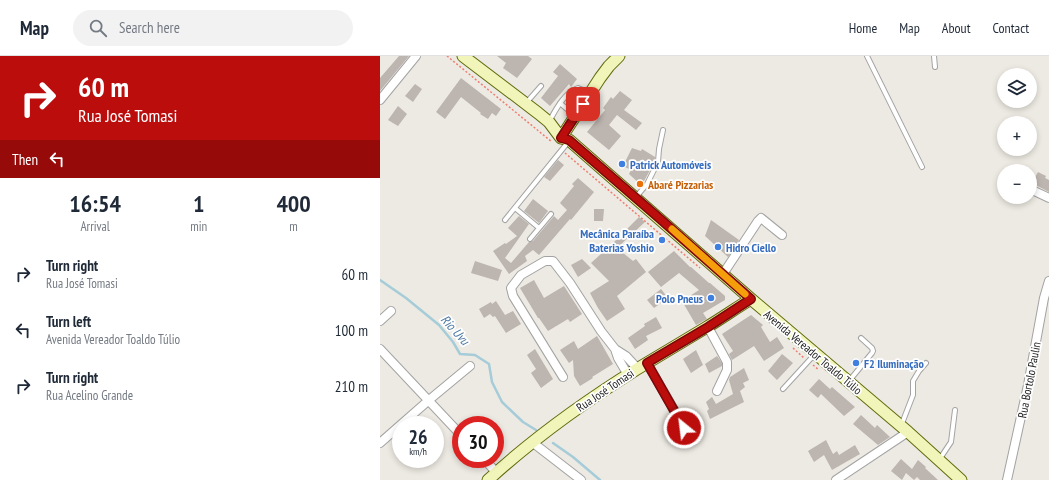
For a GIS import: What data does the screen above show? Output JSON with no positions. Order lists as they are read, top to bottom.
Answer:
{
  "streets": {
    "main road": ["Avenida Vereador Toaldo Túlio", "Rua José Tomasi"],
    "street": ["Rua Bortolo Paulin"]
  },
  "crossings": [
    ["Avenida Vereador Toaldo Túlio", "Rua José Tomasi"]
  ],
  "water": ["Rio Uvu"],
  "places": [
    "Patrick Automóveis",
    "Abaré Pizzarias",
    "Mecânica Paraíba Baterias Yoshio",
    "Hidro Ciello",
    "Polo Pneus",
    "F2 Iluminação"
  ],
  "page": {
    "header": "Map",
    "search": "Search here",
    "nav": [
      "Home",
      "Map",
      "About",
      "Contact"
    ],
    "turn": ["60 m", "Rua José Tomasi"],
    "map_buttons": ["+", "−"],
    "then": "Then",
    "eta": [
      "16:54",
      "Arrival",
      "1",
      "min",
      "400",
      "m"
    ],
    "list": [
      {
        "name": "Turn right",
        "note": "Rua José Tomasi",
        "value": "60 m"
      },
      {
        "name": "Turn left",
        "note": "Avenida Vereador Toaldo Túlio",
        "value": "100 m"
      },
      {
        "name": "Turn right",
        "note": "Rua Acelino Grande",
        "value": "210 m"
      }
    ],
    "speed": "26 km/h",
    "limit": "30"
  }
}
